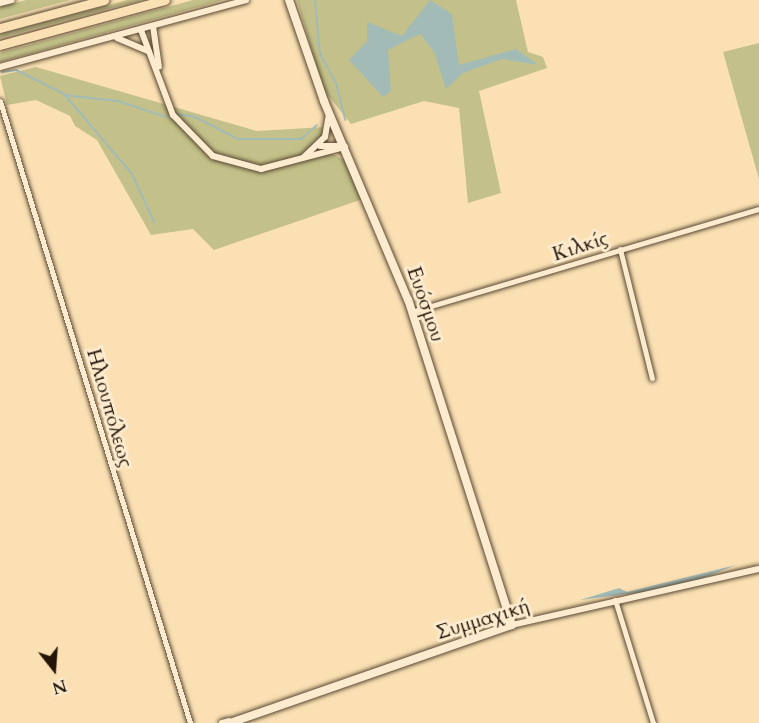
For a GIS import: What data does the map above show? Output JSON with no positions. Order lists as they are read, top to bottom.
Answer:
{
  "streets": {
    "main road": ["Ευόσμου", "Συμμαχική"],
    "street": ["Κιλκίς", "Ηλιουπόλεως"]
  },
  "crossings": [
    ["Κιλκίς", "Ευόσμου"],
    ["Ευόσμου", "Συμμαχική"]
  ],
  "north": "bottom"
}
